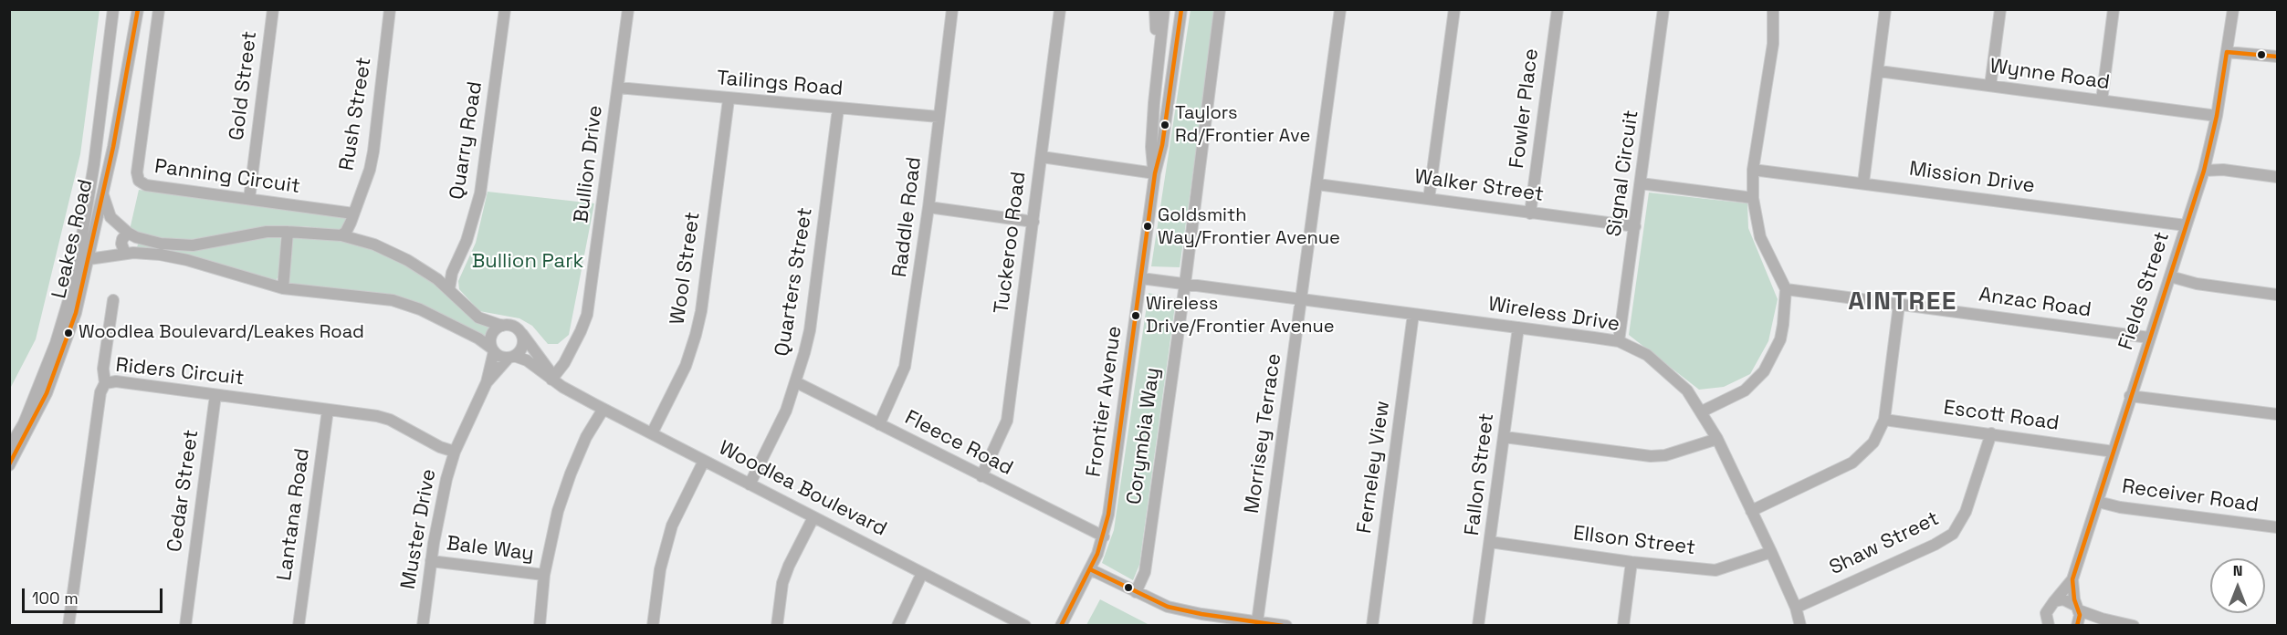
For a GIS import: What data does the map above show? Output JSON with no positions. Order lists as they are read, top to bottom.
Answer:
{
  "streets": {
    "street": [
      "Wynne Road",
      "Tailings Road",
      "Gold Street",
      "Fowler Place",
      "Rush Street",
      "Quarry Road",
      "Bullion Drive",
      "Signal Circuit",
      "Panning Circuit",
      "Mission Drive",
      "Walker Street",
      "Raddle Road",
      "Leakes Road",
      "Tuckeroo Road",
      "Wool Street",
      "Quarters Street",
      "Fields Street",
      "Anzac Road",
      "Wireless Drive",
      "Riders Circuit",
      "Frontier Avenue",
      "Escott Road",
      "Morrisey Terrace",
      "Corymbia Way",
      "Fleece Road",
      "Ferneley View",
      "Fallon Street",
      "Woodlea Boulevard",
      "Cedar Street",
      "Receiver Road",
      "Lantana Road",
      "Muster Drive",
      "Ellson Street",
      "Shaw Street",
      "Bale Way"
    ]
  },
  "crossings": [
    ["Wynne Road", "Fields Street"],
    ["Tailings Road", "Bullion Drive"],
    ["Tailings Road", "Raddle Road"],
    ["Tailings Road", "Wool Street"],
    ["Tailings Road", "Quarters Street"],
    ["Gold Street", "Panning Circuit"],
    ["Fowler Place", "Walker Street"],
    ["Rush Street", "Panning Circuit"],
    ["Bullion Drive", "Woodlea Boulevard"],
    ["Signal Circuit", "Walker Street"],
    ["Signal Circuit", "Wireless Drive"],
    ["Mission Drive", "Fields Street"],
    ["Walker Street", "Morrisey Terrace"],
    ["Raddle Road", "Fleece Road"],
    ["Tuckeroo Road", "Fleece Road"],
    ["Wool Street", "Woodlea Boulevard"],
    ["Quarters Street", "Fleece Road"],
    ["Quarters Street", "Woodlea Boulevard"],
    ["Fields Street", "Anzac Road"],
    ["Fields Street", "Escott Road"],
    ["Fields Street", "Receiver Road"],
    ["Wireless Drive", "Frontier Avenue"],
    ["Wireless Drive", "Morrisey Terrace"],
    ["Wireless Drive", "Corymbia Way"],
    ["Wireless Drive", "Ferneley View"],
    ["Wireless Drive", "Fallon Street"],
    ["Wireless Drive", "Ellson Street"],
    ["Wireless Drive", "Shaw Street"],
    ["Riders Circuit", "Cedar Street"],
    ["Riders Circuit", "Lantana Road"],
    ["Riders Circuit", "Muster Drive"],
    ["Frontier Avenue", "Fleece Road"],
    ["Escott Road", "Shaw Street"],
    ["Fallon Street", "Ellson Street"],
    ["Woodlea Boulevard", "Muster Drive"],
    ["Muster Drive", "Bale Way"]
  ],
  "districts": ["AINTREE"],
  "parks": ["Bullion Park"],
  "places": [
    "Taylors Rd/Frontier Ave",
    "Goldsmith Way/Frontier Avenue",
    "Wireless Drive/Frontier Avenue",
    "Woodlea Boulevard/Leakes Road"
  ],
  "scale_bar": "100 m",
  "north": "top"
}
